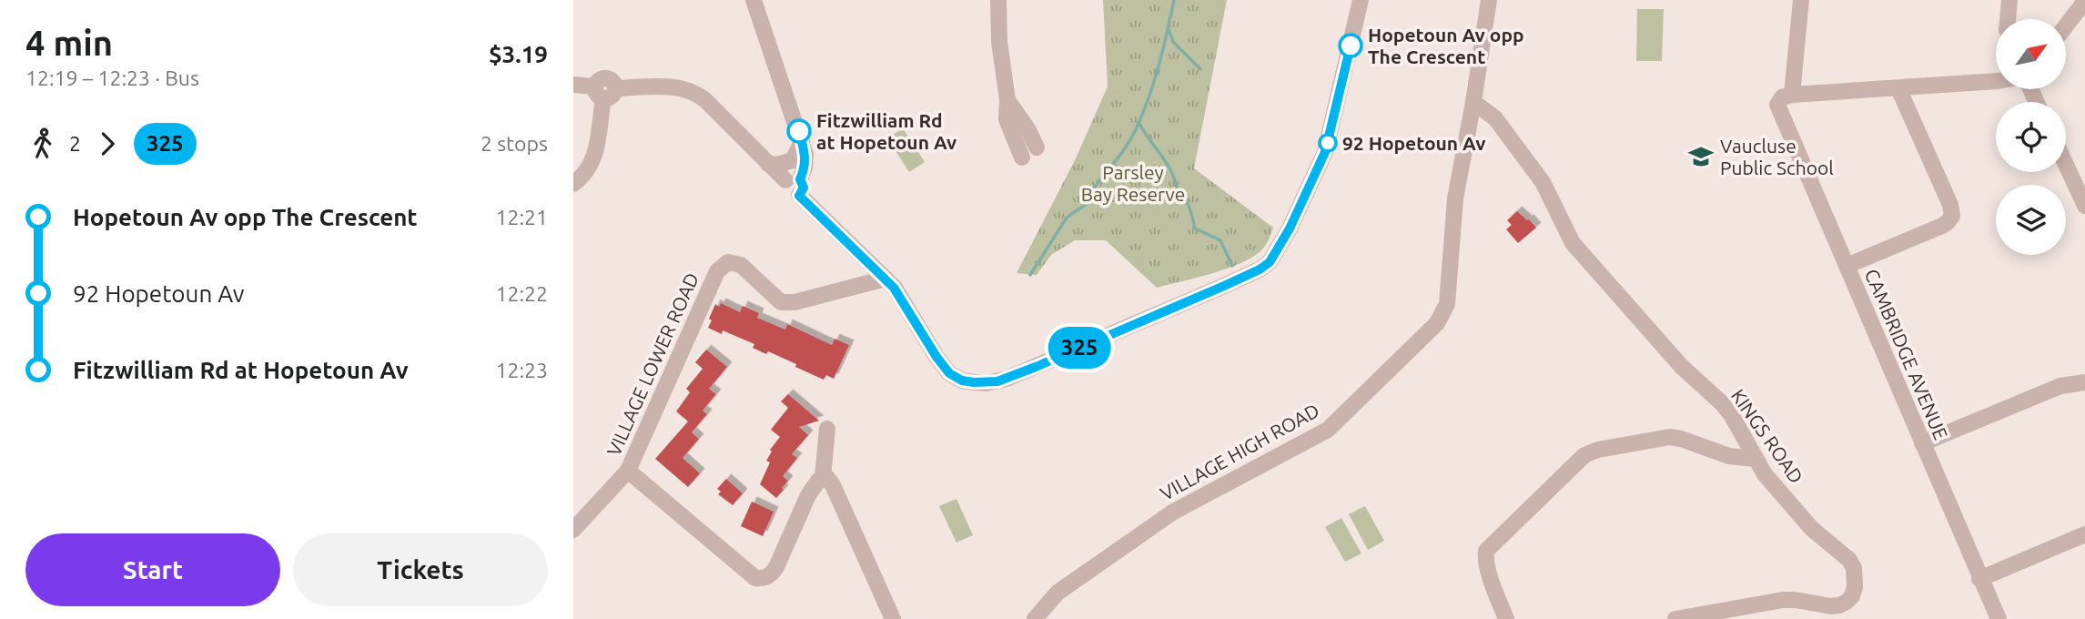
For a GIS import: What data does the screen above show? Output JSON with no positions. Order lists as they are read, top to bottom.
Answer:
{
  "streets": {
    "street": [
      "CAMBRIDGE AVENUE",
      "VILLAGE LOWER ROAD",
      "KINGS ROAD",
      "VILLAGE HIGH ROAD"
    ]
  },
  "crossings": [
    ["KINGS ROAD", "VILLAGE HIGH ROAD"]
  ],
  "parks": ["Parsley Bay Reserve"],
  "places": {
    "other": ["Hopetoun Av opp The Crescent", "Fitzwilliam Rd at Hopetoun Av", "92 Hopetoun Av"],
    "school or university": ["Vaucluse Public School"]
  },
  "lines": ["bus line 325"],
  "north": "top right",
  "page": {
    "heading": ["4 min", "12:19 – 12:23 · Bus", "$3.19"],
    "on_map": "325",
    "legs": ["2", "325", "2 stops"],
    "list": [
      {
        "name": "Hopetoun Av opp The Crescent",
        "value": "12:21"
      },
      {
        "name": "92 Hopetoun Av",
        "value": "12:22"
      },
      {
        "name": "Fitzwilliam Rd at Hopetoun Av",
        "value": "12:23"
      }
    ],
    "buttons": ["Start", "Tickets"]
  }
}
